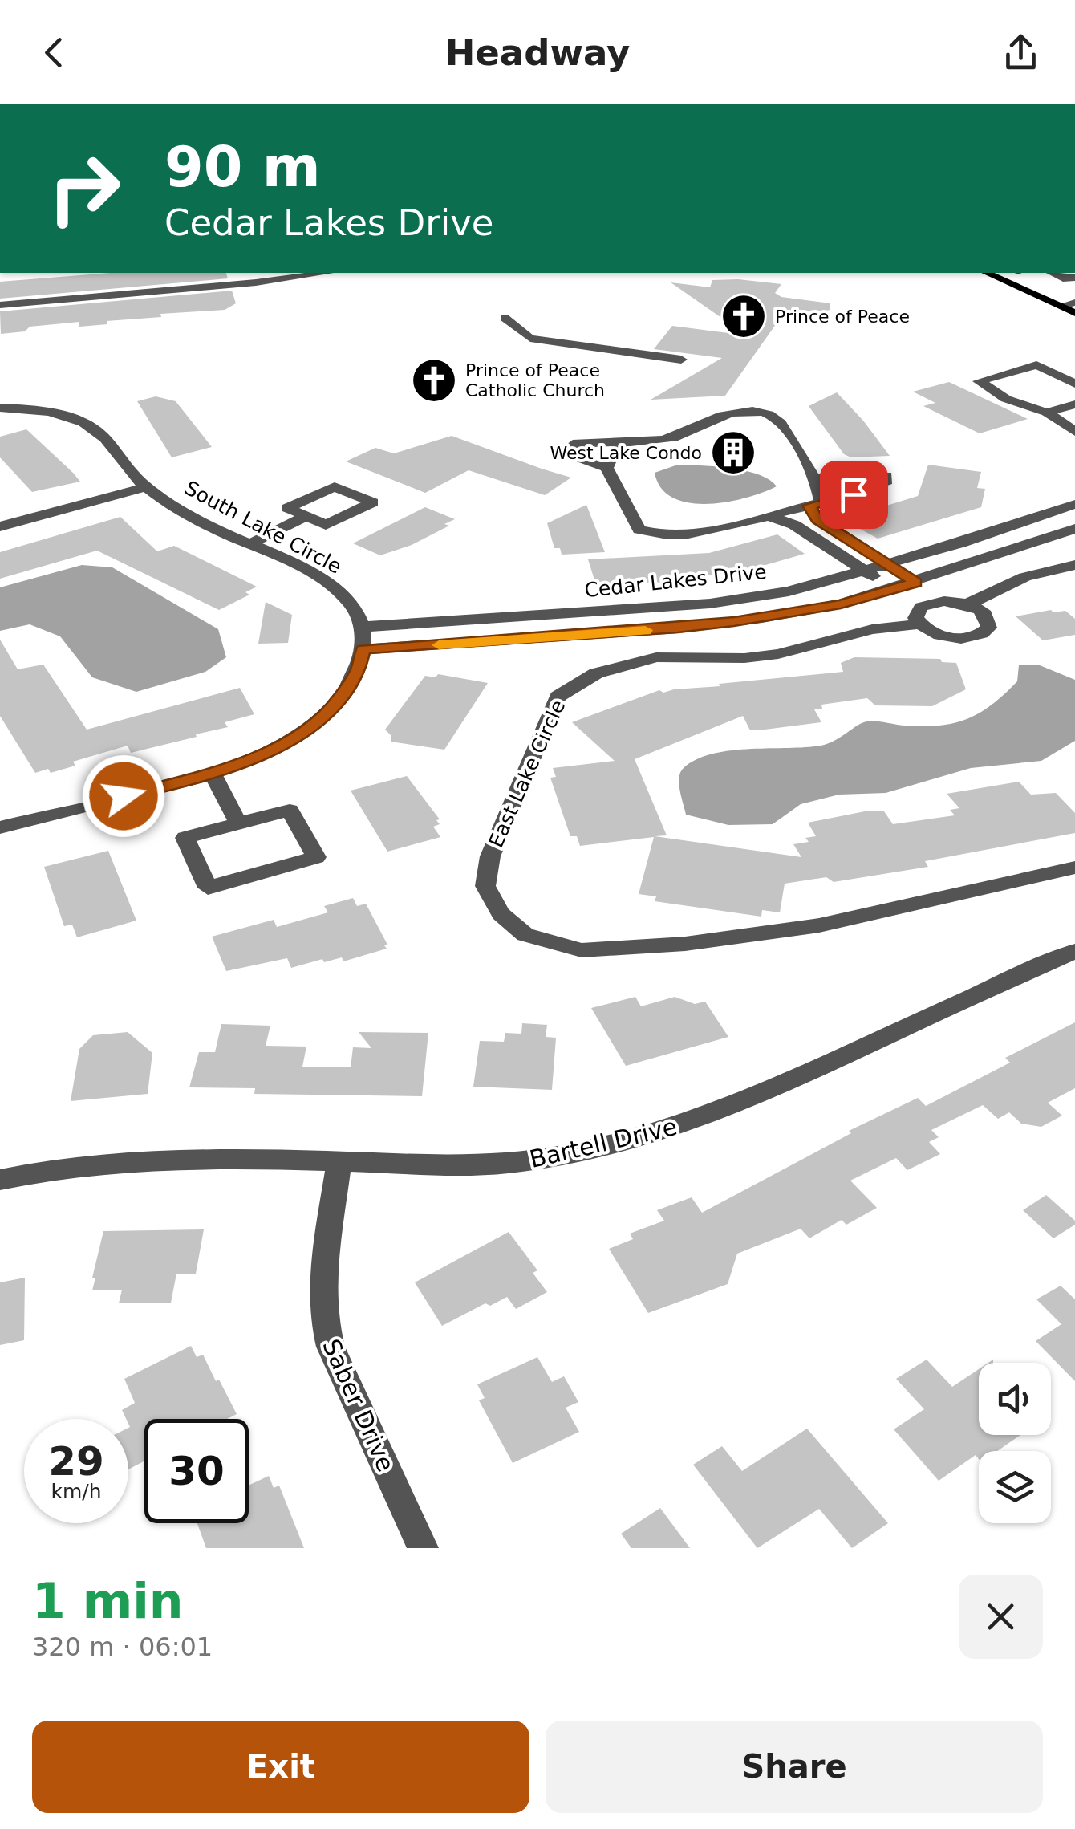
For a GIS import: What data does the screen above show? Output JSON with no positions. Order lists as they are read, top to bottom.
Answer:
{
  "streets": {
    "street": [
      "South Lake Circle",
      "Cedar Lakes Drive",
      "East Lake Circle",
      "Bartell Drive",
      "Saber Drive"
    ]
  },
  "crossings": [
    ["South Lake Circle", "Cedar Lakes Drive"],
    ["Bartell Drive", "Saber Drive"]
  ],
  "places": {
    "church": ["Prince of Peace", "Prince of Peace Catholic Church"],
    "building": ["West Lake Condo"]
  },
  "page": {
    "header": "Headway",
    "turn": ["90 m", "Cedar Lakes Drive"],
    "speed": "29 km/h",
    "limit": "30",
    "heading": ["1 min", "320 m · 06:01"],
    "buttons": ["Exit", "Share"]
  }
}
